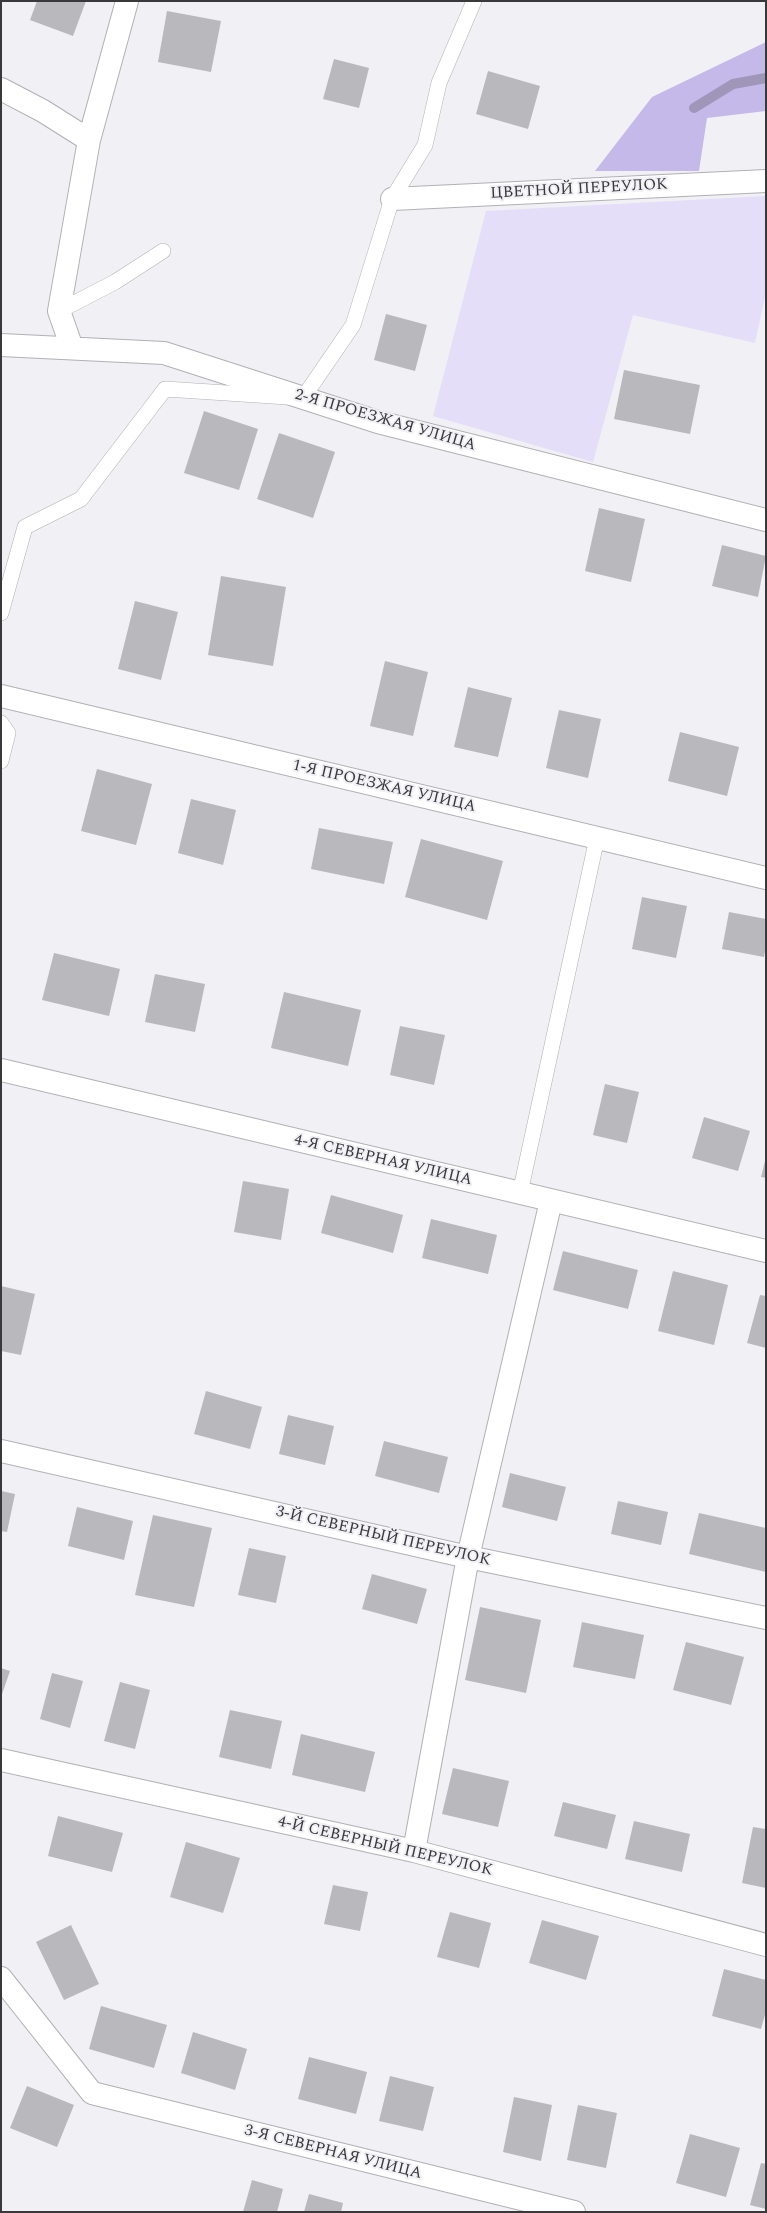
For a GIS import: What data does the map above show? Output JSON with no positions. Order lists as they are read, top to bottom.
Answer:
{
  "streets": {
    "street": [
      "ЦВЕТНОЙ ПЕРЕУЛОК",
      "2-Я ПРОЕЗЖАЯ УЛИЦА",
      "1-Я ПРОЕЗЖАЯ УЛИЦА",
      "4-Я СЕВЕРНАЯ УЛИЦА",
      "3-Й СЕВЕРНЫЙ ПЕРЕУЛОК",
      "4-Й СЕВЕРНЫЙ ПЕРЕУЛОК",
      "3-Я СЕВЕРНАЯ УЛИЦА"
    ]
  }
}
